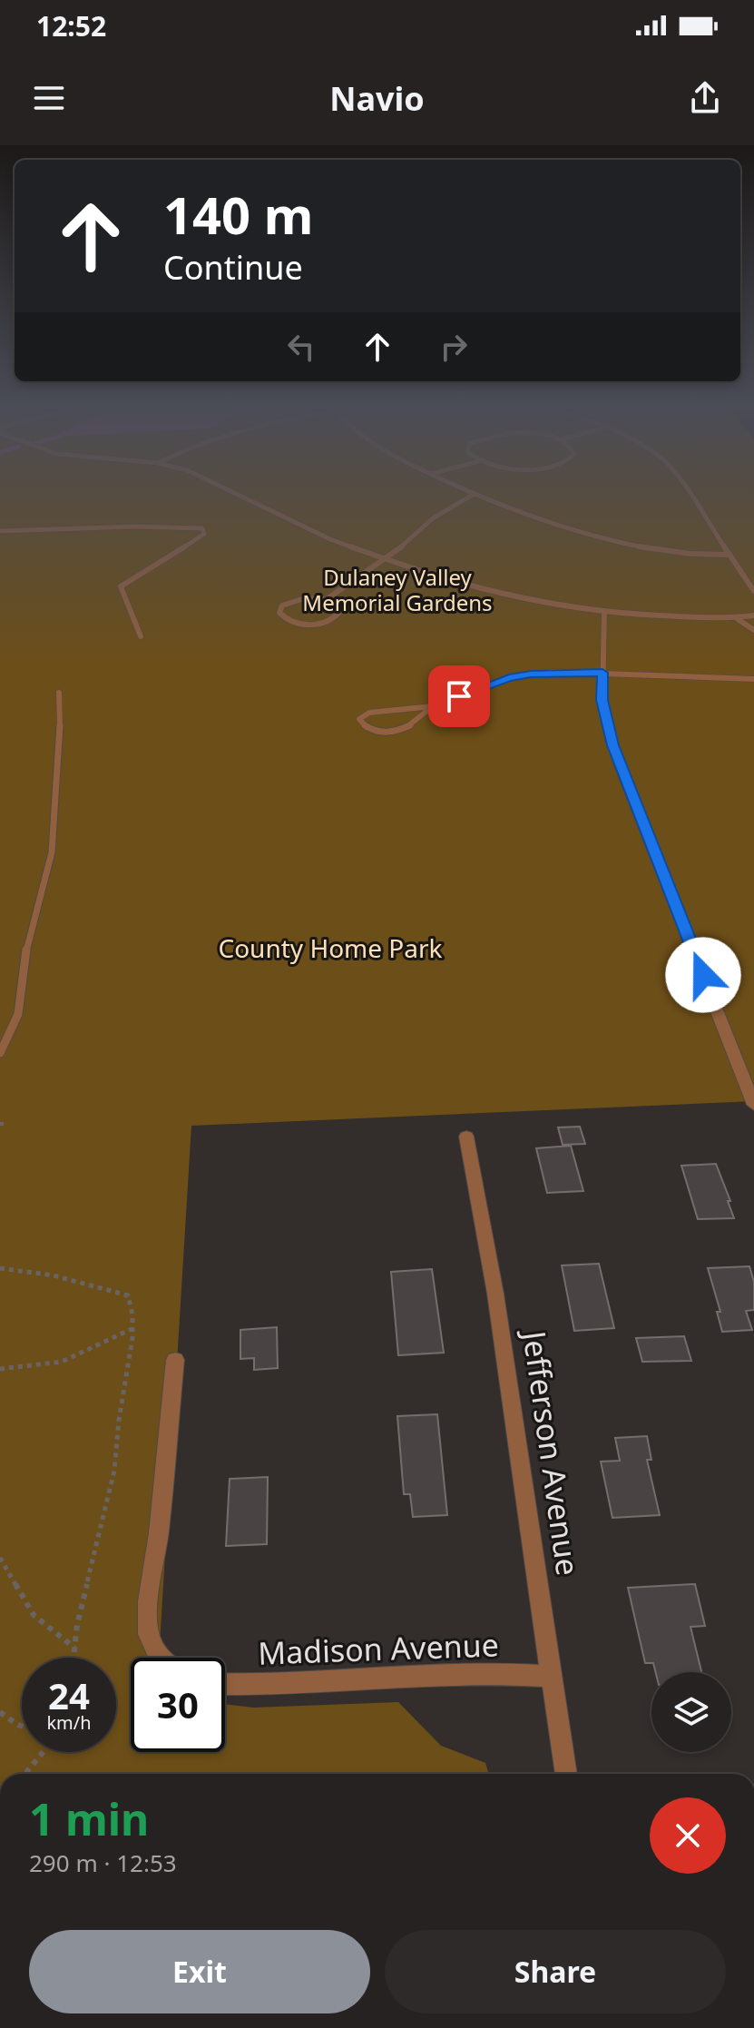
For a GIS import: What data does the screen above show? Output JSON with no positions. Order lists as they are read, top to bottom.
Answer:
{
  "streets": {
    "street": ["Jefferson Avenue", "Madison Avenue"]
  },
  "crossings": [
    ["Jefferson Avenue", "Madison Avenue"]
  ],
  "parks": ["Dulaney Valley Memorial Gardens", "County Home Park"],
  "page": {
    "status": "12:52",
    "header": "Navio",
    "turn": ["140 m", "Continue"],
    "speed": "24 km/h",
    "limit": "30",
    "heading": ["1 min", "290 m · 12:53"],
    "buttons": ["Exit", "Share"]
  }
}
